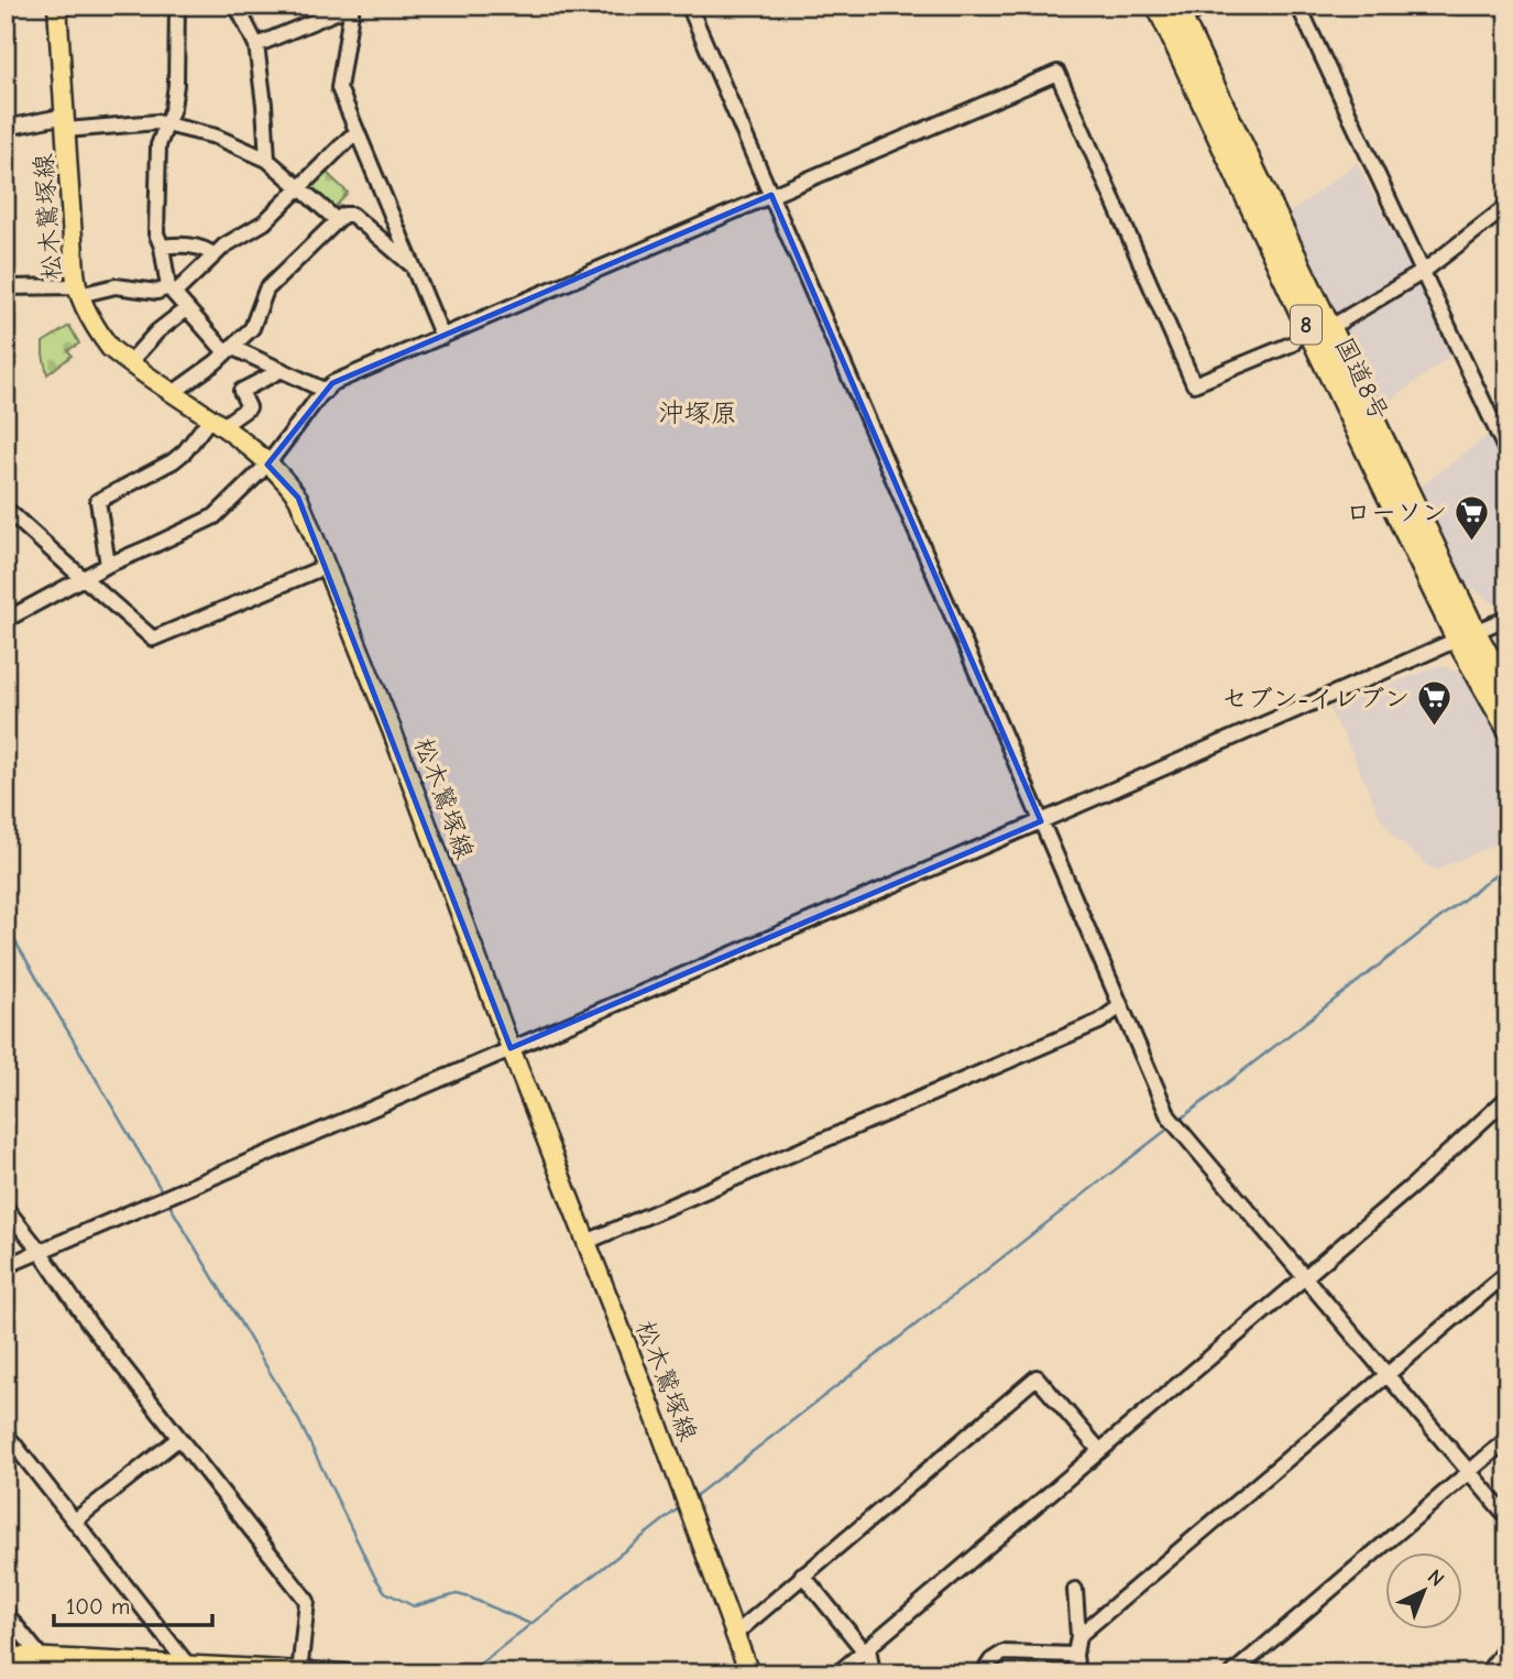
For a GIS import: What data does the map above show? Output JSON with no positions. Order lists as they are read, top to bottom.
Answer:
{
  "streets": {
    "highway": ["8", "国道8号"],
    "main road": ["松木鷲塚線"]
  },
  "districts": ["沖塚原"],
  "places": {
    "supermarket": ["ローソン", "セブン-イレブン"]
  },
  "scale_bar": "100 m",
  "north": "top right"
}
